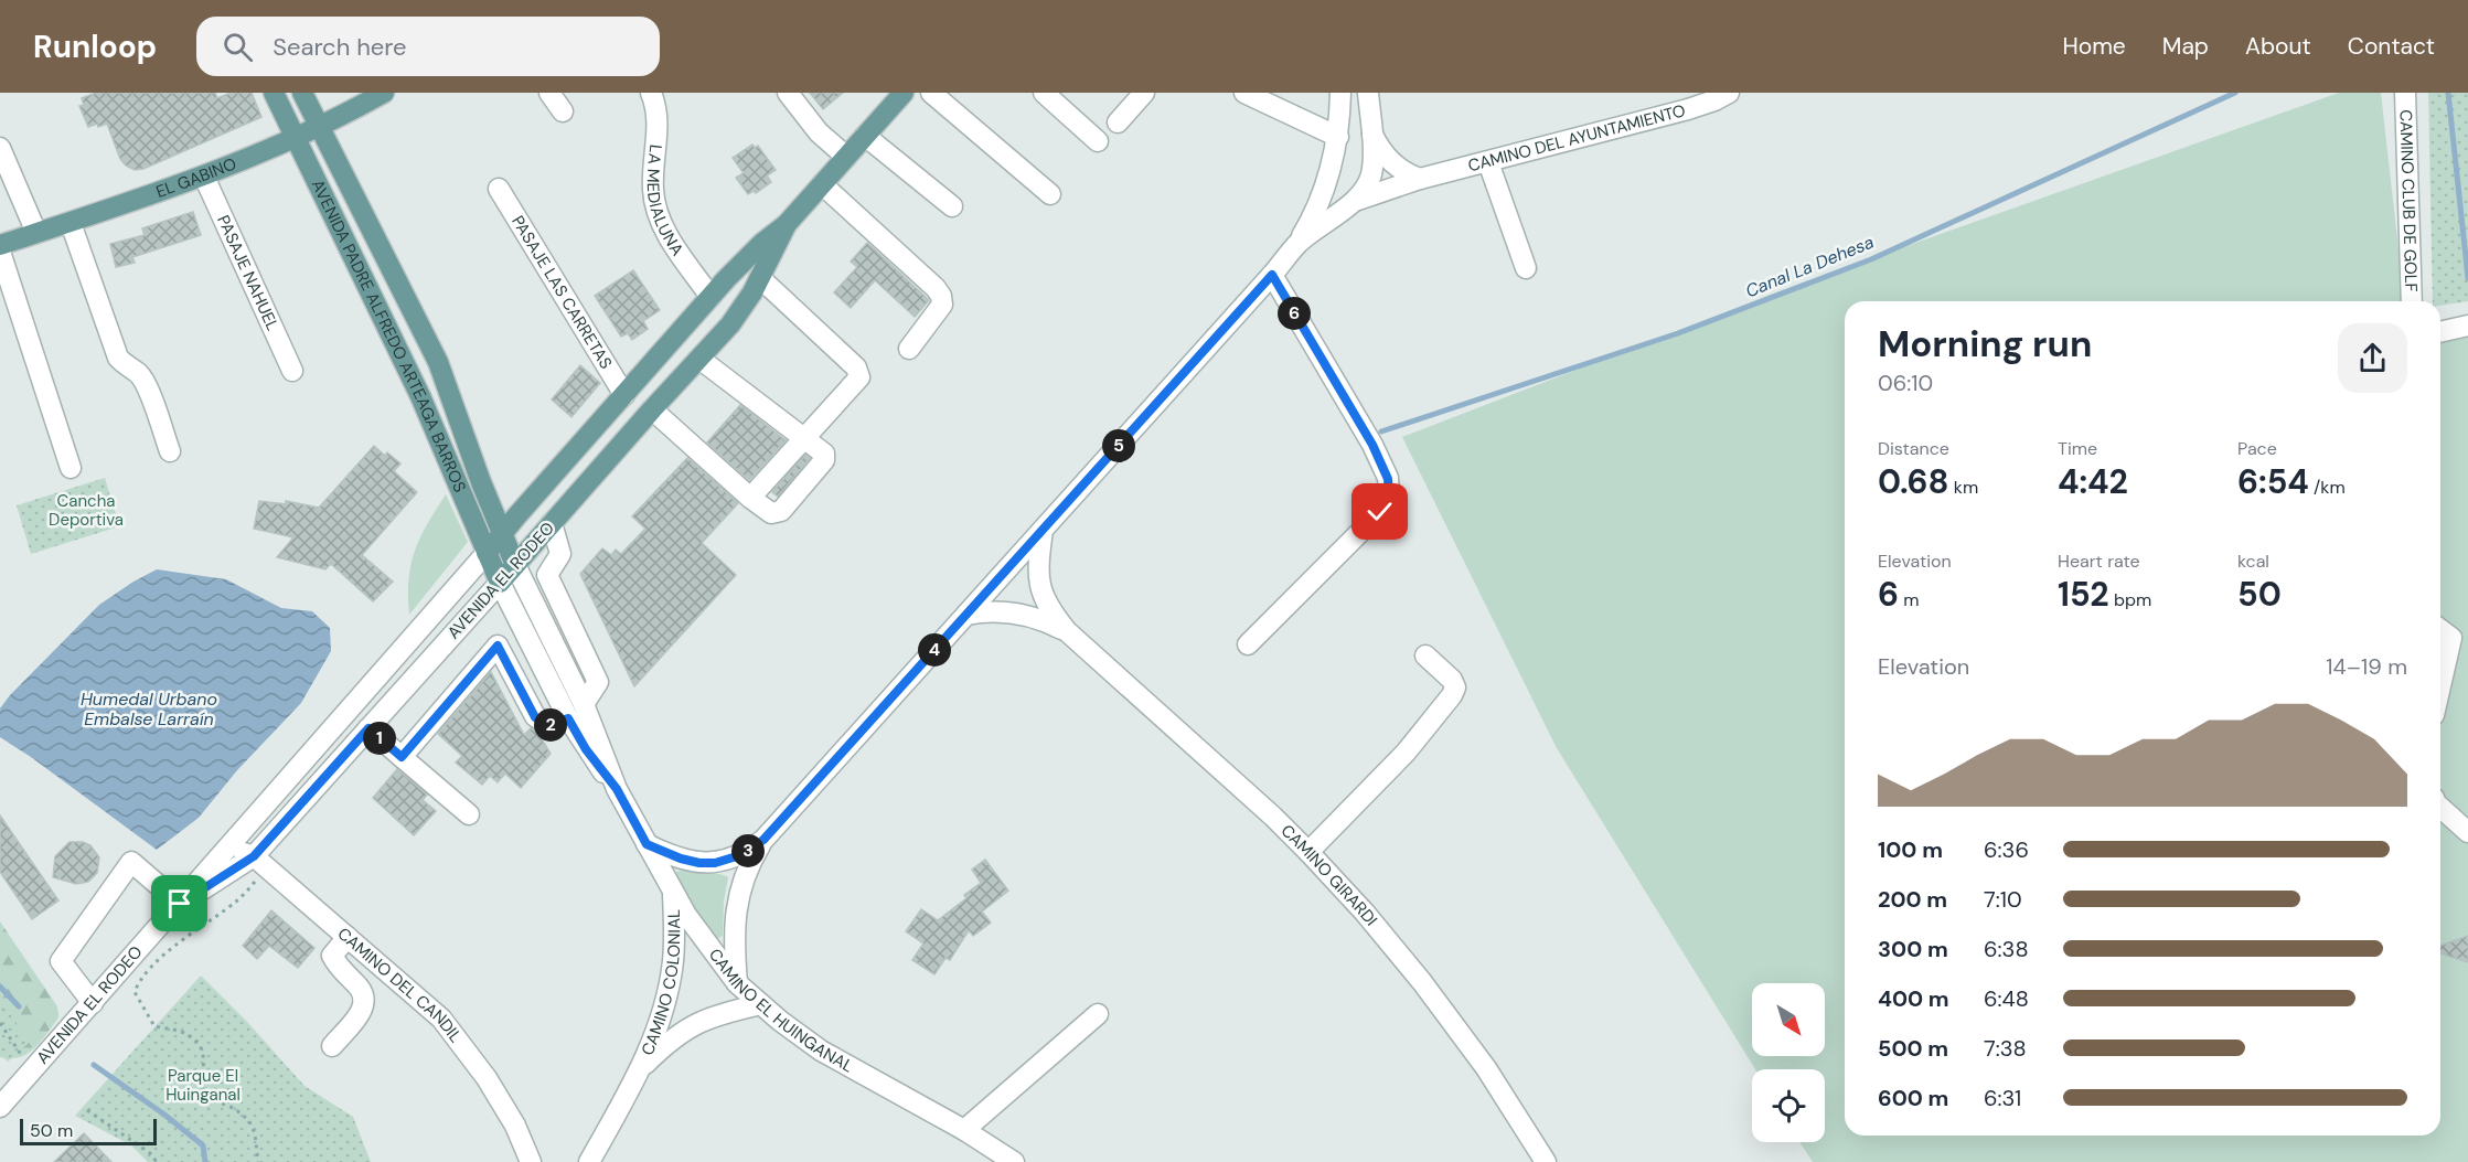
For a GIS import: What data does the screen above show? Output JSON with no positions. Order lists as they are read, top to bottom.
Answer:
{
  "streets": {
    "main road": ["EL GABINO", "AVENIDA PADRE ALFREDO ARTEAGA BARROS", "AVENIDA EL RODEO"],
    "street": [
      "CAMINO DEL AYUNTAMIENTO",
      "LA MEDIALUNA",
      "CAMINO CLUB DE GOLF",
      "PASAJE NAHUEL",
      "PASAJE LAS CARRETAS",
      "CAMINO GIRARDI",
      "CAMINO COLONIAL",
      "CAMINO DEL CANDIL",
      "CAMINO EL HUINGANAL"
    ]
  },
  "crossings": [
    ["EL GABINO", "PASAJE NAHUEL"],
    ["EL GABINO", "AVENIDA PADRE ALFREDO ARTEAGA BARROS"],
    ["LA MEDIALUNA", "AVENIDA EL RODEO"],
    ["PASAJE LAS CARRETAS", "AVENIDA EL RODEO"],
    ["AVENIDA PADRE ALFREDO ARTEAGA BARROS", "AVENIDA EL RODEO"],
    ["AVENIDA PADRE ALFREDO ARTEAGA BARROS", "CAMINO EL HUINGANAL"],
    ["AVENIDA EL RODEO", "CAMINO DEL CANDIL"],
    ["AVENIDA EL RODEO", "CAMINO EL HUINGANAL"],
    ["CAMINO COLONIAL", "CAMINO EL HUINGANAL"]
  ],
  "water": ["Canal La Dehesa", "Humedal Urbano Embalse Larraín"],
  "parks": ["Cancha Deportiva", "Parque El Huinganal"],
  "scale_bar": "50 m",
  "north": "bottom right",
  "page": {
    "header": "Runloop",
    "search": "Search here",
    "nav": [
      "Home",
      "Map",
      "About",
      "Contact"
    ],
    "pins": [
      "6",
      "5",
      "4",
      "2",
      "1",
      "3"
    ],
    "heading": ["Morning run", "06:10"],
    "stats": [
      ["Distance", "0.68 km"],
      ["Time", "4:42"],
      ["Pace", "6:54 /km"],
      ["Elevation", "6 m"],
      ["Heart rate", "152 bpm"],
      ["kcal", "50"]
    ],
    "chart": ["Elevation", "14–19 m"],
    "list": [
      {
        "name": "100 m",
        "note": "6:36"
      },
      {
        "name": "200 m",
        "note": "7:10"
      },
      {
        "name": "300 m",
        "note": "6:38"
      },
      {
        "name": "400 m",
        "note": "6:48"
      },
      {
        "name": "500 m",
        "note": "7:38"
      },
      {
        "name": "600 m",
        "note": "6:31"
      }
    ],
    "scale": "50 m"
  }
}
